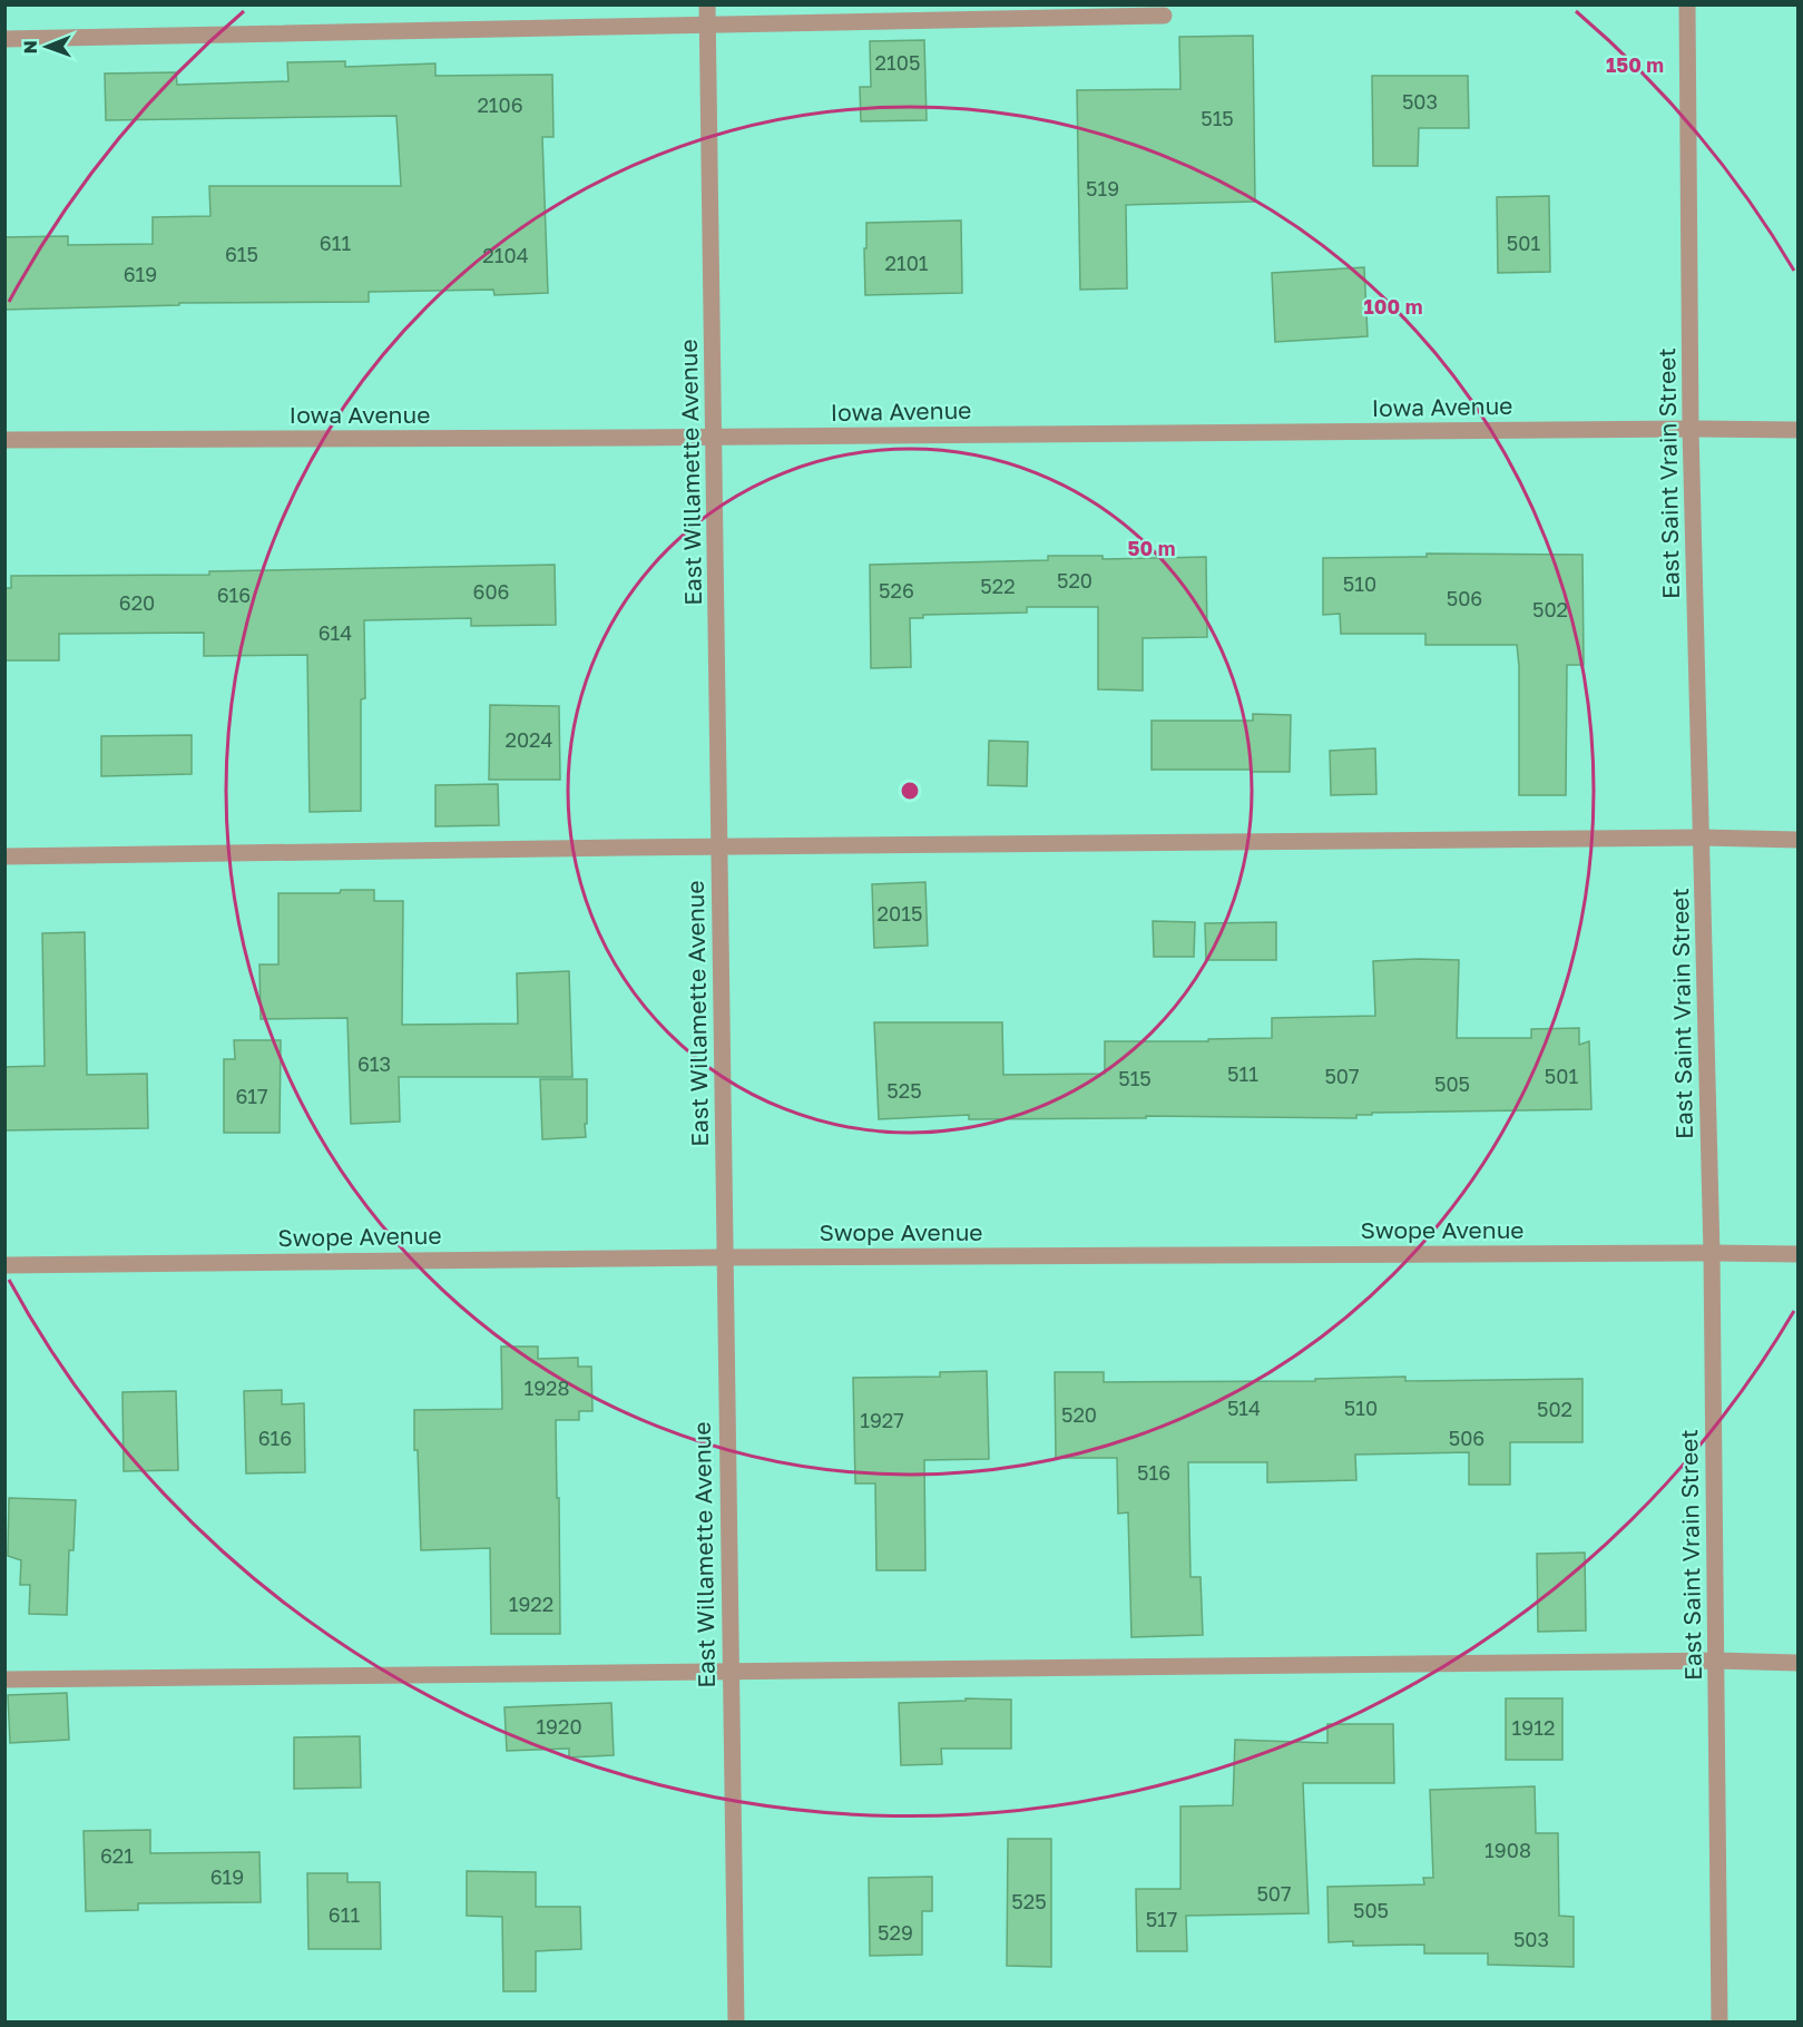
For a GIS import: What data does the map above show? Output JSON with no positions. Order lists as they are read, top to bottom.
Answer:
{
  "streets": {
    "street": [
      "Iowa Avenue",
      "East Willamette Avenue",
      "East Saint Vrain Street",
      "Swope Avenue"
    ]
  },
  "crossings": [
    ["Iowa Avenue", "East Willamette Avenue"],
    ["Iowa Avenue", "East Saint Vrain Street"],
    ["East Willamette Avenue", "Swope Avenue"],
    ["East Saint Vrain Street", "Swope Avenue"]
  ],
  "house_numbers": [
    "2105",
    "503",
    "2106",
    "515",
    "519",
    "611",
    "501",
    "615",
    "2104",
    "2101",
    "619",
    "520",
    "510",
    "522",
    "526",
    "606",
    "616",
    "506",
    "620",
    "502",
    "614",
    "2024",
    "2015",
    "613",
    "511",
    "507",
    "501",
    "515",
    "505",
    "525",
    "617",
    "1928",
    "514",
    "510",
    "502",
    "520",
    "1927",
    "616",
    "506",
    "516",
    "1922",
    "1920",
    "1912",
    "1908",
    "621",
    "619",
    "507",
    "525",
    "505",
    "611",
    "517",
    "529",
    "503"
  ],
  "north": "left",
  "rings": ["150 m", "100 m", "50 m"]
}
